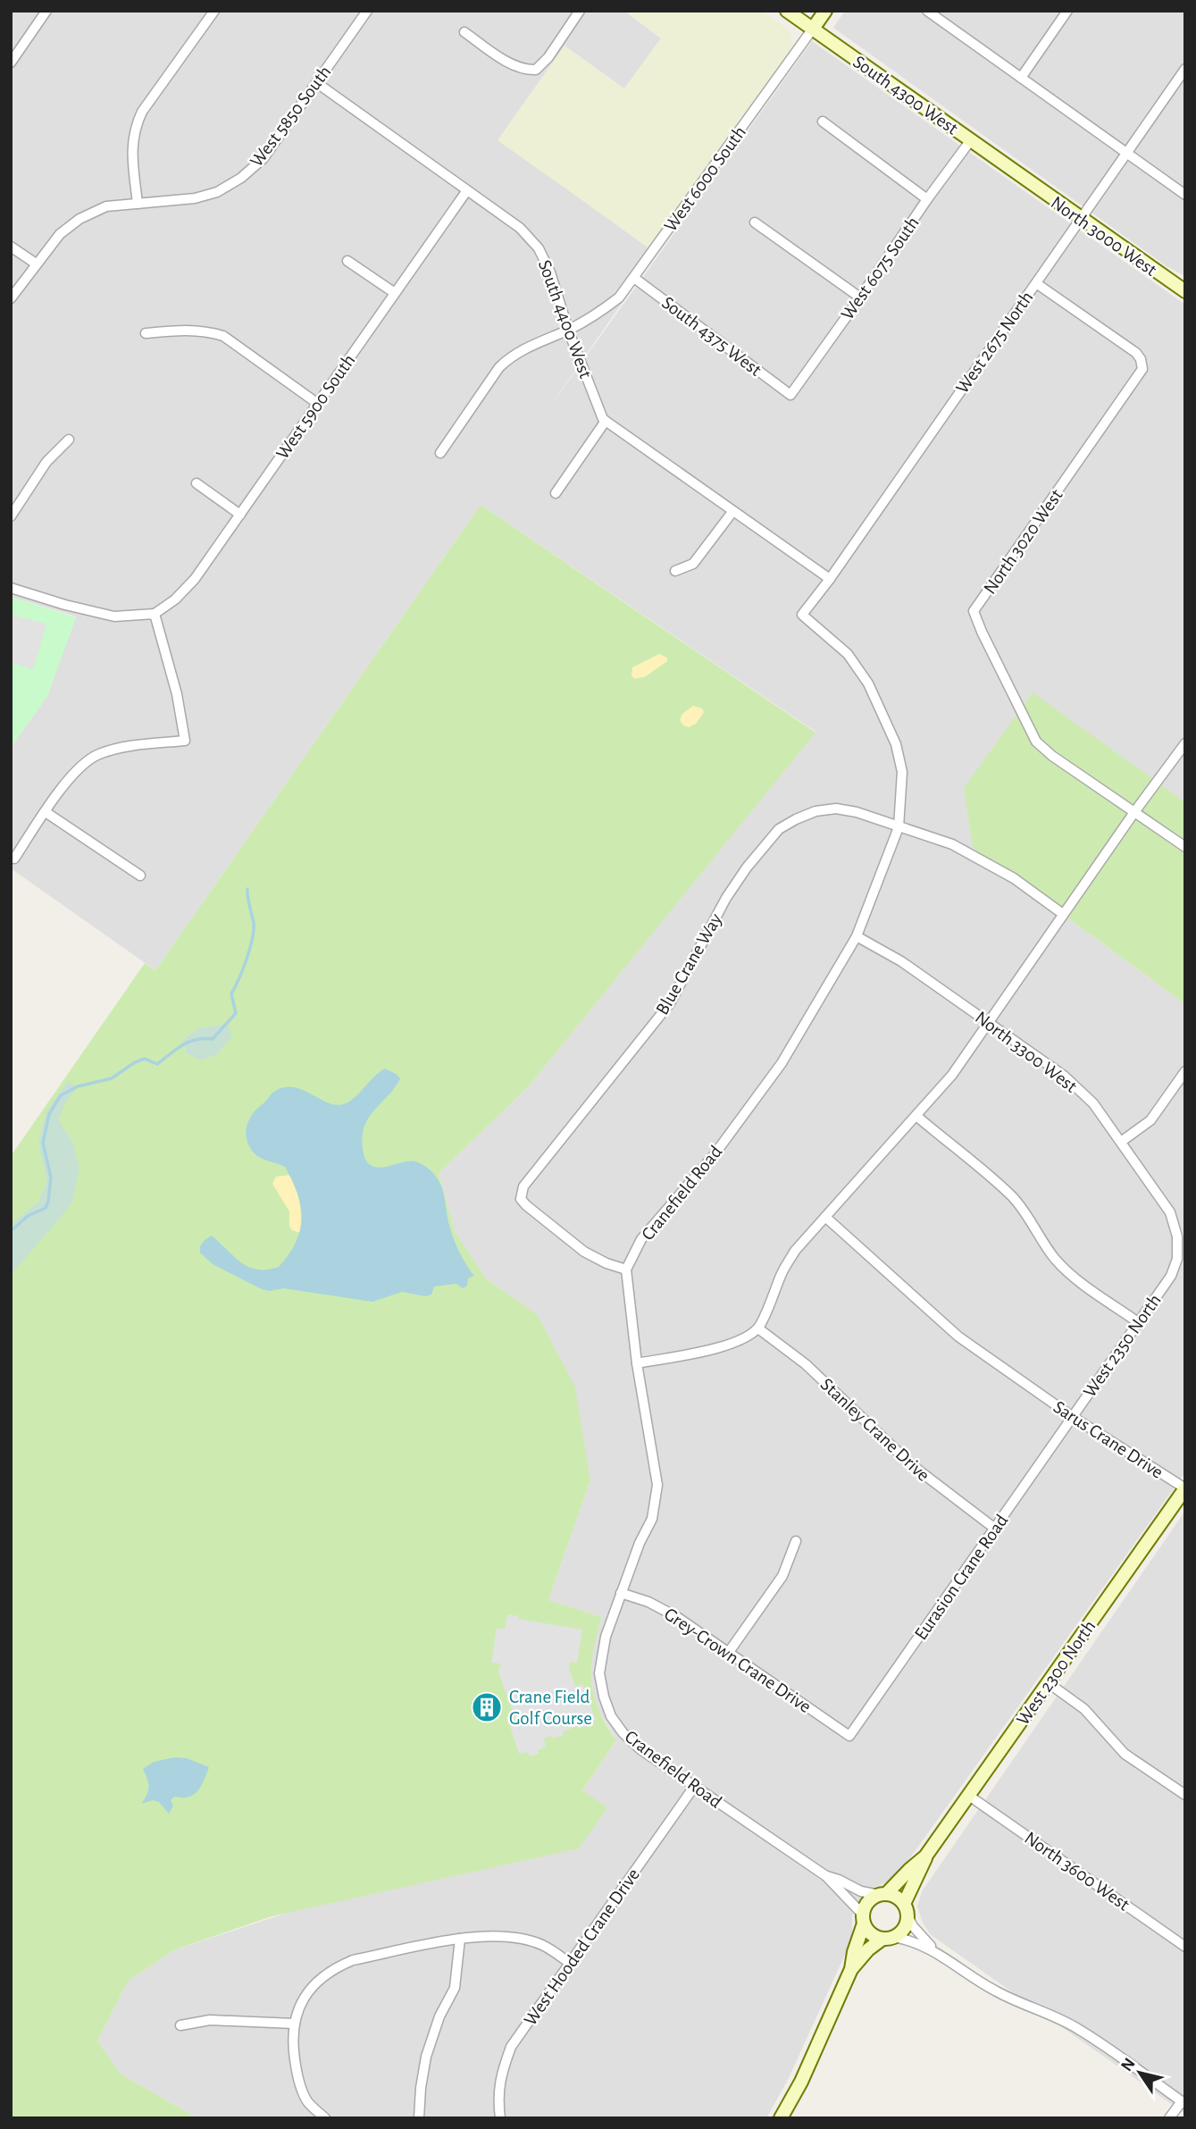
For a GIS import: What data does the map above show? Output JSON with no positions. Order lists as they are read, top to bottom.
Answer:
{
  "streets": {
    "street": [
      "South 4300 West",
      "West 5850 South",
      "West 6000 South",
      "North 3000 West",
      "West 6075 South",
      "South 4400 West",
      "South 4375 West",
      "West 2675 North",
      "West 5900 South",
      "North 3020 West",
      "Blue Crane Way",
      "North 3300 West",
      "Cranefield Road",
      "West 2350 North",
      "Stanley Crane Drive",
      "Sarus Crane Drive",
      "Eurasion Crane Road",
      "Grey-Crown Crane Drive",
      "West 2300 North",
      "North 3600 West",
      "West Hooded Crane Drive"
    ]
  },
  "crossings": [
    ["South 4300 West", "West 6000 South"],
    ["South 4300 West", "North 3000 West"],
    ["South 4300 West", "West 6075 South"],
    ["West 5850 South", "South 4400 West"],
    ["West 6000 South", "South 4400 West"],
    ["West 6000 South", "South 4375 West"],
    ["North 3000 West", "West 2675 North"],
    ["West 6075 South", "South 4375 West"],
    ["South 4400 West", "West 2675 North"],
    ["South 4400 West", "West 5900 South"],
    ["West 2675 North", "North 3020 West"],
    ["West 2675 North", "Cranefield Road"],
    ["Blue Crane Way", "Cranefield Road"],
    ["North 3300 West", "Cranefield Road"],
    ["North 3300 West", "West 2350 North"],
    ["Cranefield Road", "Grey-Crown Crane Drive"],
    ["Cranefield Road", "West Hooded Crane Drive"],
    ["West 2350 North", "Sarus Crane Drive"],
    ["West 2350 North", "Eurasion Crane Road"],
    ["Stanley Crane Drive", "Eurasion Crane Road"],
    ["Sarus Crane Drive", "Eurasion Crane Road"],
    ["Sarus Crane Drive", "West 2300 North"],
    ["Eurasion Crane Road", "Grey-Crown Crane Drive"],
    ["West 2300 North", "North 3600 West"]
  ],
  "places": {
    "building": ["Crane Field Golf Course"]
  },
  "north": "top left"
}
